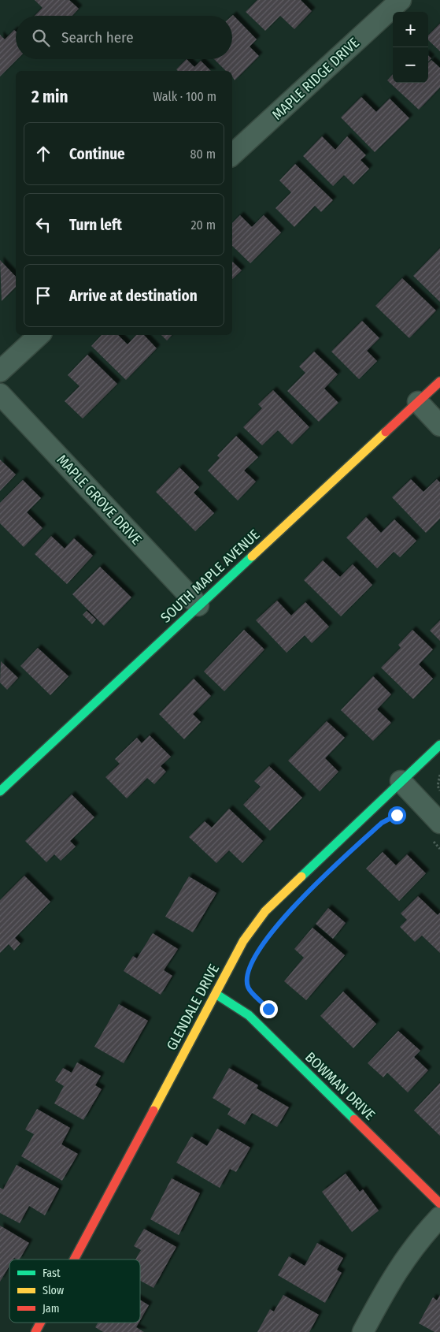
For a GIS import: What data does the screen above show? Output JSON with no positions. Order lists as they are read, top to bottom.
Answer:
{
  "streets": {
    "street": [
      "MAPLE RIDGE DRIVE",
      "MAPLE GROVE DRIVE",
      "SOUTH MAPLE AVENUE",
      "GLENDALE DRIVE",
      "BOWMAN DRIVE"
    ]
  },
  "crossings": [
    ["MAPLE GROVE DRIVE", "SOUTH MAPLE AVENUE"],
    ["GLENDALE DRIVE", "BOWMAN DRIVE"]
  ],
  "legend": ["Fast", "Slow", "Jam"],
  "page": {
    "map_buttons": ["+", "−"],
    "search": "Search here",
    "heading": ["2 min", "Walk · 100 m"],
    "list": [
      ["Continue", "80 m"],
      ["Turn left", "20 m"],
      "Arrive at destination"
    ]
  }
}
